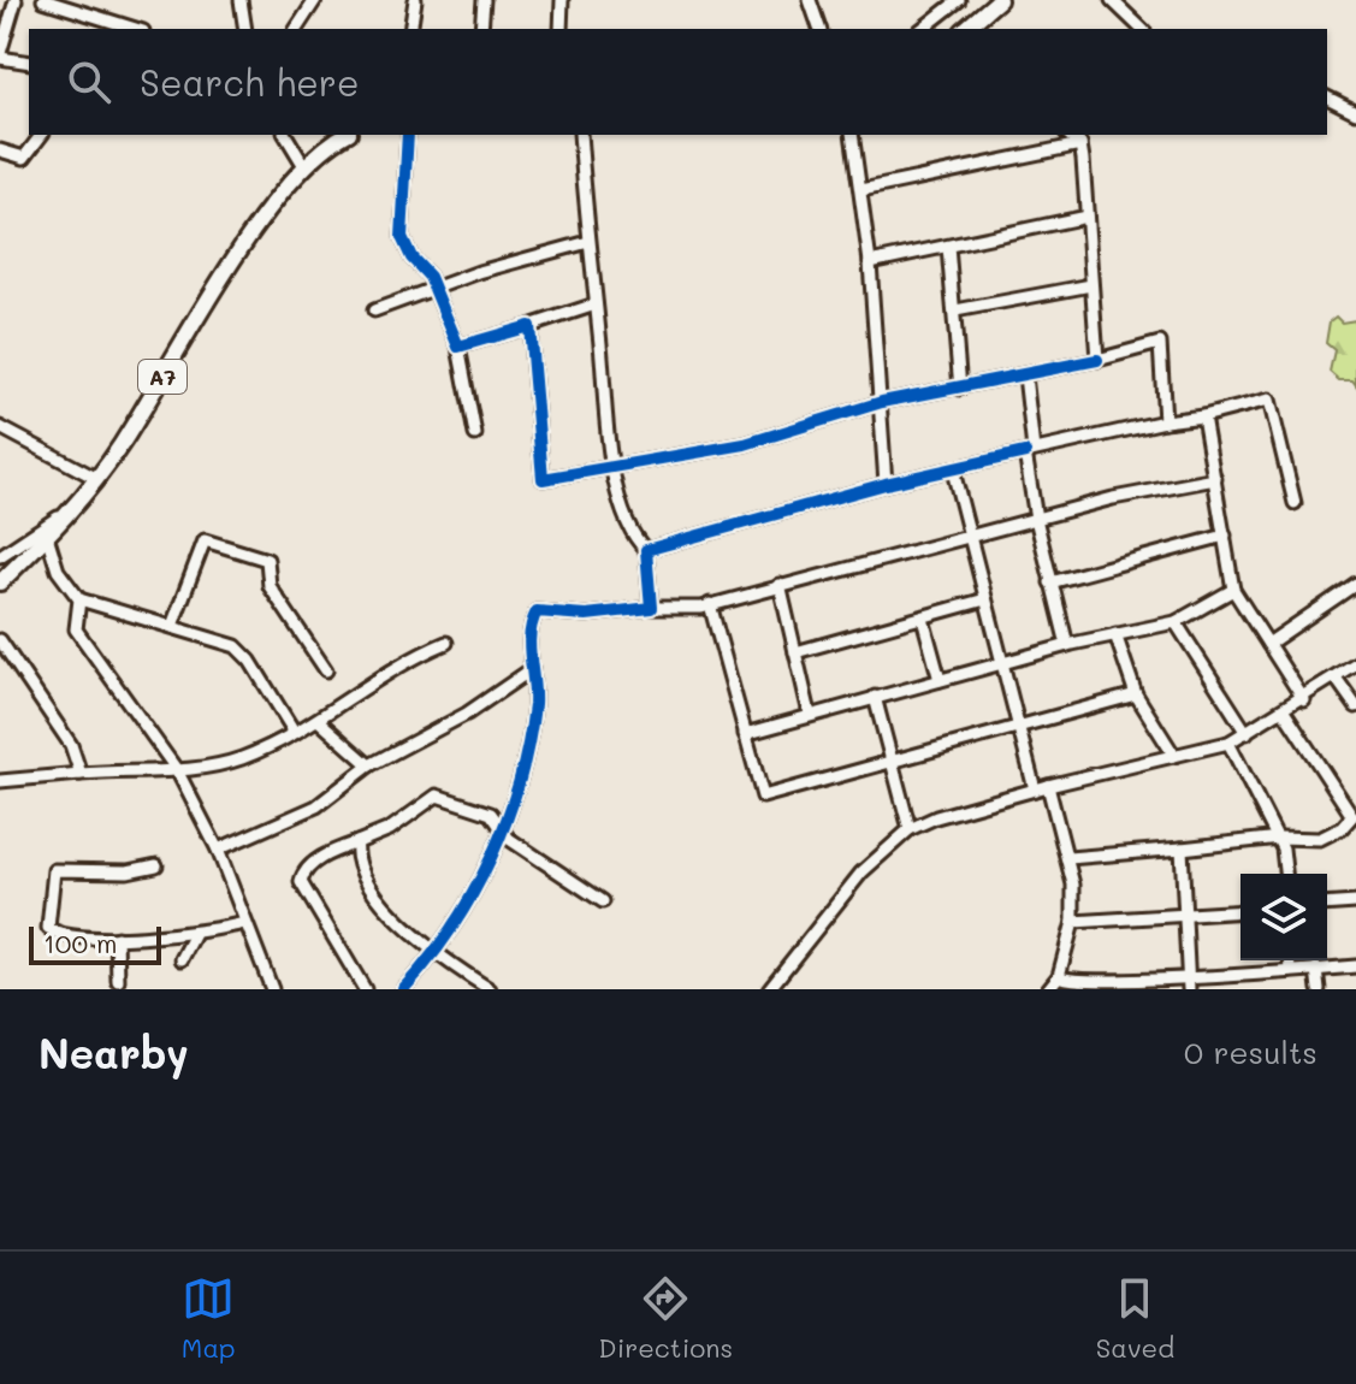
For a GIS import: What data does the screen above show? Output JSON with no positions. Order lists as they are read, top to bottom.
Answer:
{
  "streets": {
    "highway": ["A7"]
  },
  "scale_bar": "100 m",
  "page": {
    "search": "Search here",
    "scale": "100 m",
    "heading": ["Nearby", "0 results"],
    "nav": ["Map", "Directions", "Saved"]
  }
}
